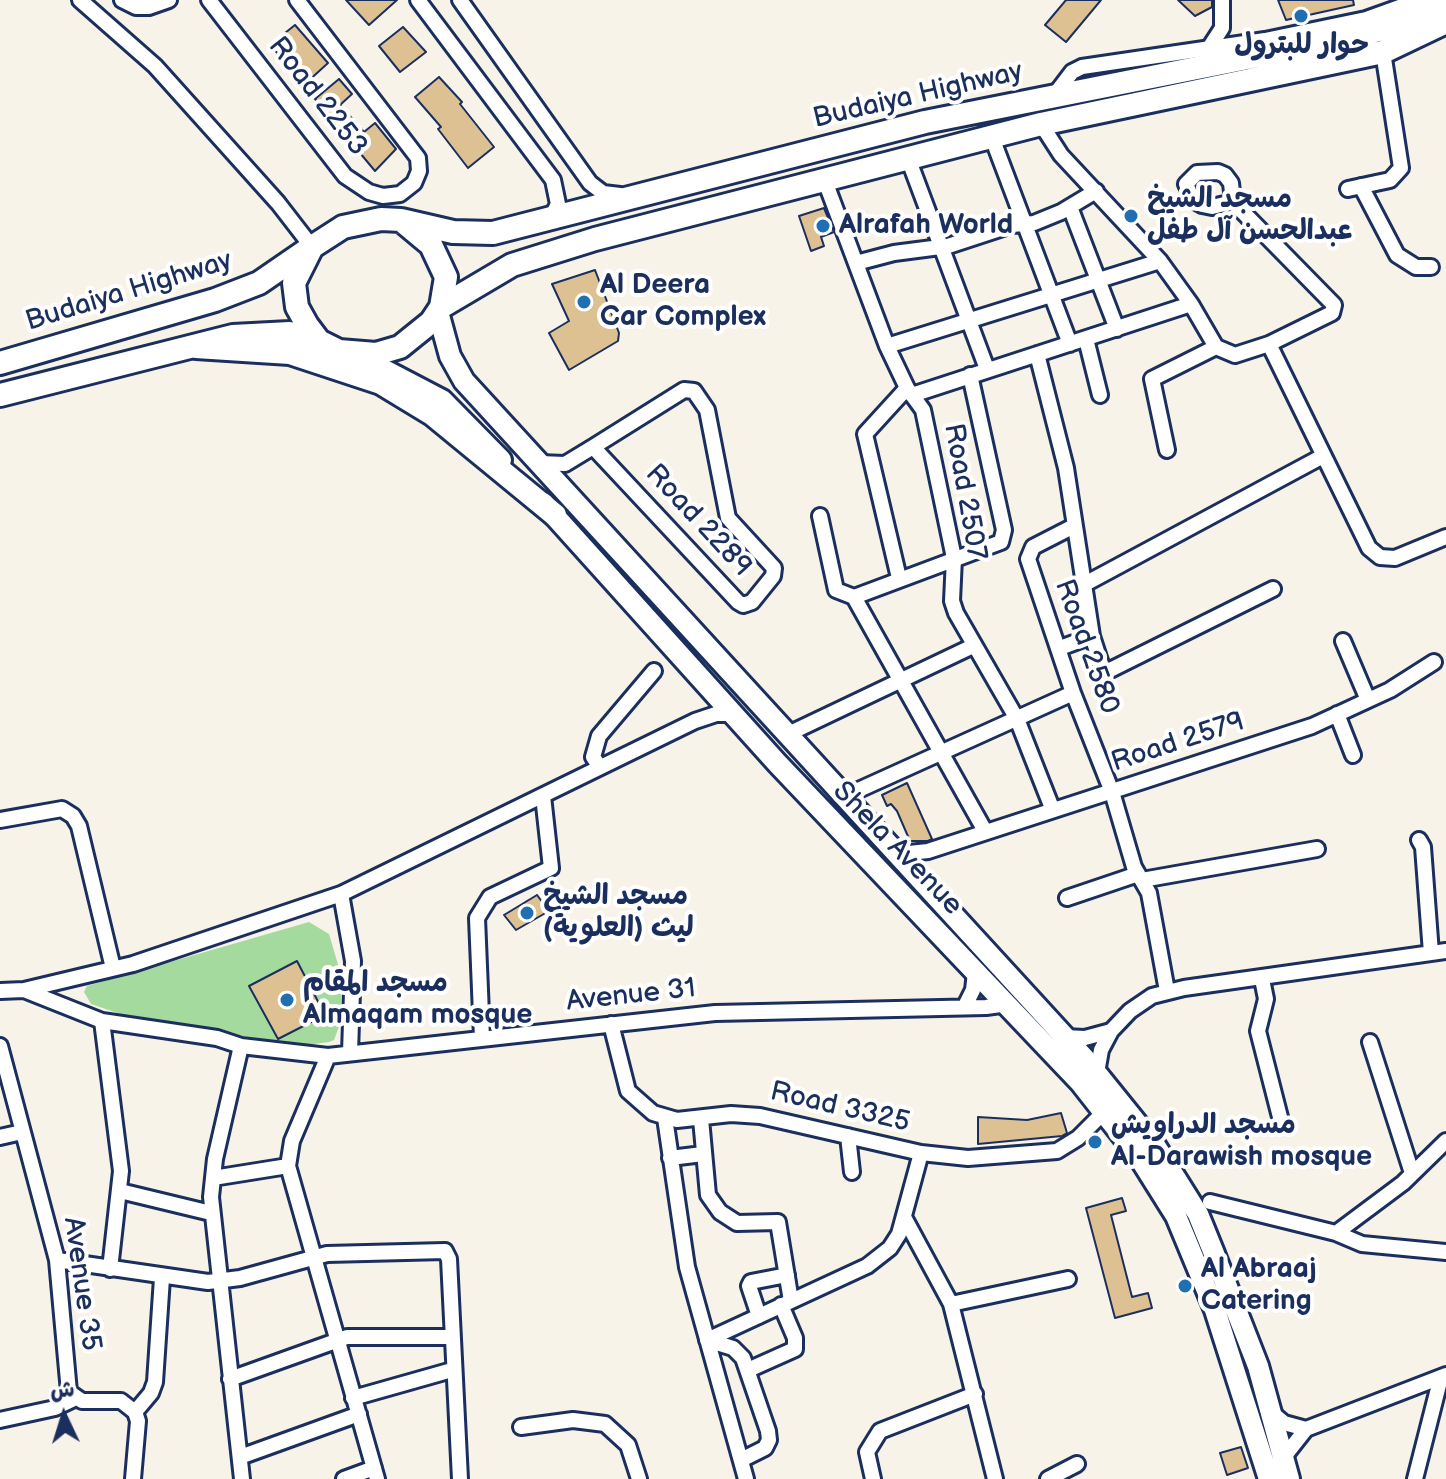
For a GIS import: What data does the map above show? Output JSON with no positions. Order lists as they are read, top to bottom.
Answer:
{
  "streets": {
    "main road": ["Budaiya Highway", "Shela Avenue"],
    "street": [
      "Road 2253",
      "Road 2507",
      "Road 2289",
      "Road 2580",
      "Road 2579",
      "Avenue 31",
      "Road 3325",
      "Avenue 35"
    ]
  },
  "crossings": [
    ["Budaiya Highway", "Road 2507"],
    ["Budaiya Highway", "Shela Avenue"],
    ["Road 2507", "Road 2579"],
    ["Road 2580", "Road 2579"],
    ["Road 2579", "Shela Avenue"],
    ["Shela Avenue", "Avenue 31"],
    ["Shela Avenue", "Road 3325"]
  ],
  "places": [
    "حوار للبترول",
    "مسجد الشيخ عبدالحسن آل طفل",
    "Alrafah World",
    "Al Deera Car Complex",
    "مسجد الشيخ ليث (العلوية)",
    "مسجد المقام Almaqam mosque",
    "مسجد الدراويش Al-Darawish mosque",
    "Al Abraaj Catering"
  ],
  "north": "top"
}
